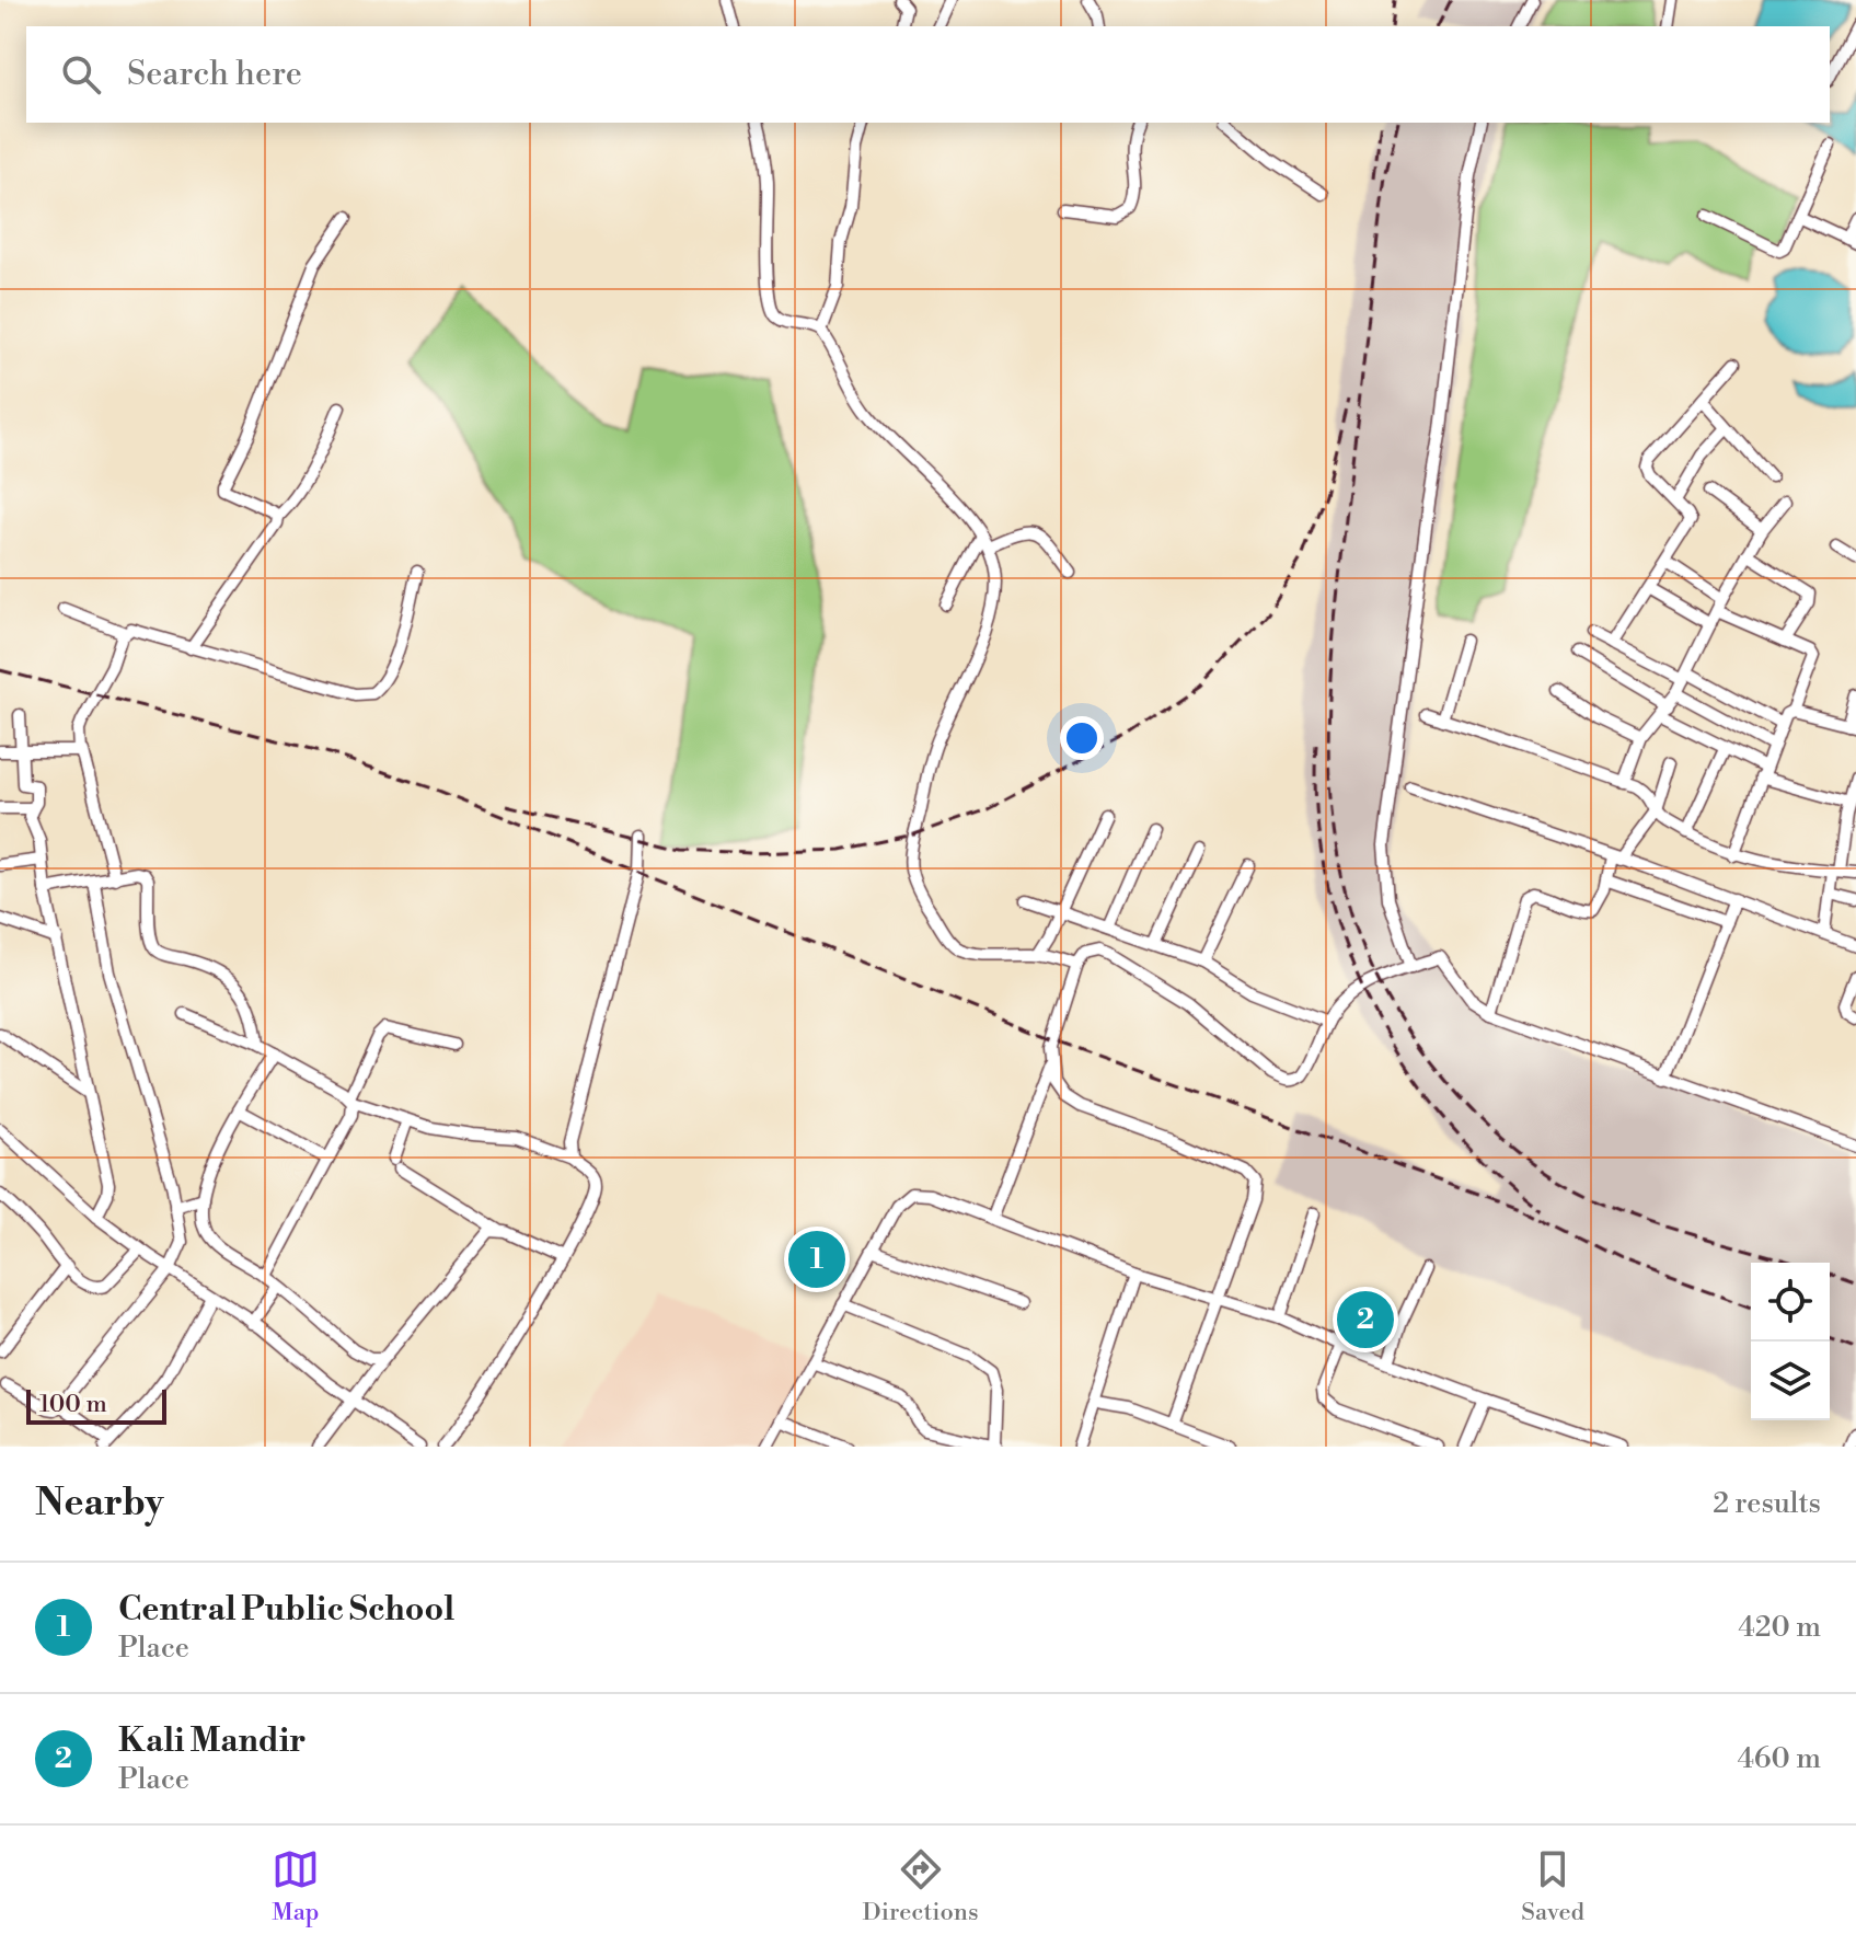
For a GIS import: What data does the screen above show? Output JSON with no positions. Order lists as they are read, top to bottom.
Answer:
{
  "scale_bar": "100 m",
  "page": {
    "search": "Search here",
    "pins": ["1", "2"],
    "scale": "100 m",
    "heading": ["Nearby", "2 results"],
    "list": [
      {
        "mark": "1",
        "name": "Central Public School",
        "note": "Place",
        "value": "420 m"
      },
      {
        "mark": "2",
        "name": "Kali Mandir",
        "note": "Place",
        "value": "460 m"
      }
    ],
    "nav": ["Map", "Directions", "Saved"]
  }
}
